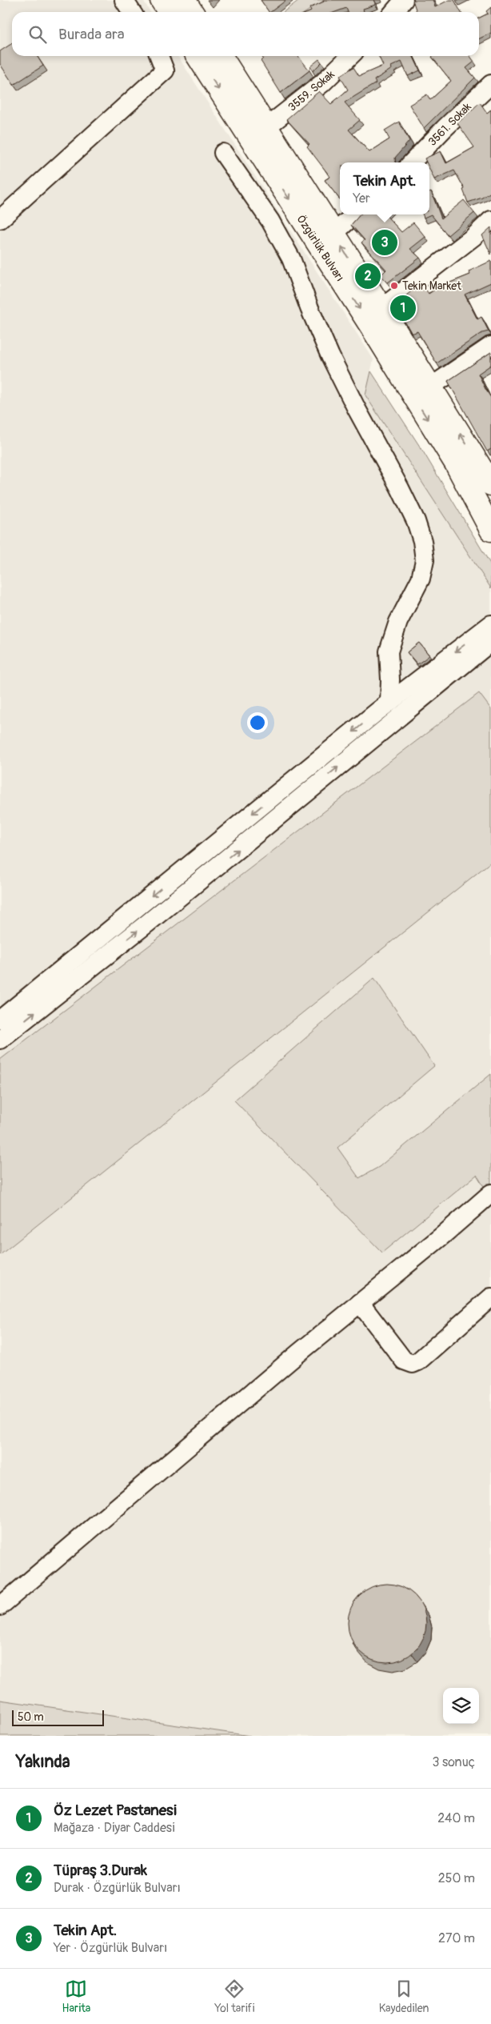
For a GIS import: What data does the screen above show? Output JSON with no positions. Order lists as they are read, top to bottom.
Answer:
{
  "streets": {
    "main road": ["Özgürlük Bulvarı"],
    "street": ["3559. Sokak", "3561. Sokak"]
  },
  "crossings": [
    ["3559. Sokak", "Özgürlük Bulvarı"]
  ],
  "places": ["Tekin Market"],
  "scale_bar": "50 m",
  "page": {
    "search": "Burada ara",
    "popup": ["Tekin Apt.", "Yer"],
    "pins": ["3", "2", "1"],
    "scale": "50 m",
    "heading": ["Yakında", "3 sonuç"],
    "list": [
      {
        "mark": "1",
        "name": "Öz Lezet Pastanesi",
        "note": "Mağaza · Diyar Caddesi",
        "value": "240 m"
      },
      {
        "mark": "2",
        "name": "Tüpraş 3.Durak",
        "note": "Durak · Özgürlük Bulvarı",
        "value": "250 m"
      },
      {
        "mark": "3",
        "name": "Tekin Apt.",
        "note": "Yer · Özgürlük Bulvarı",
        "value": "270 m"
      }
    ],
    "nav": ["Harita", "Yol tarifi", "Kaydedilen"]
  }
}
